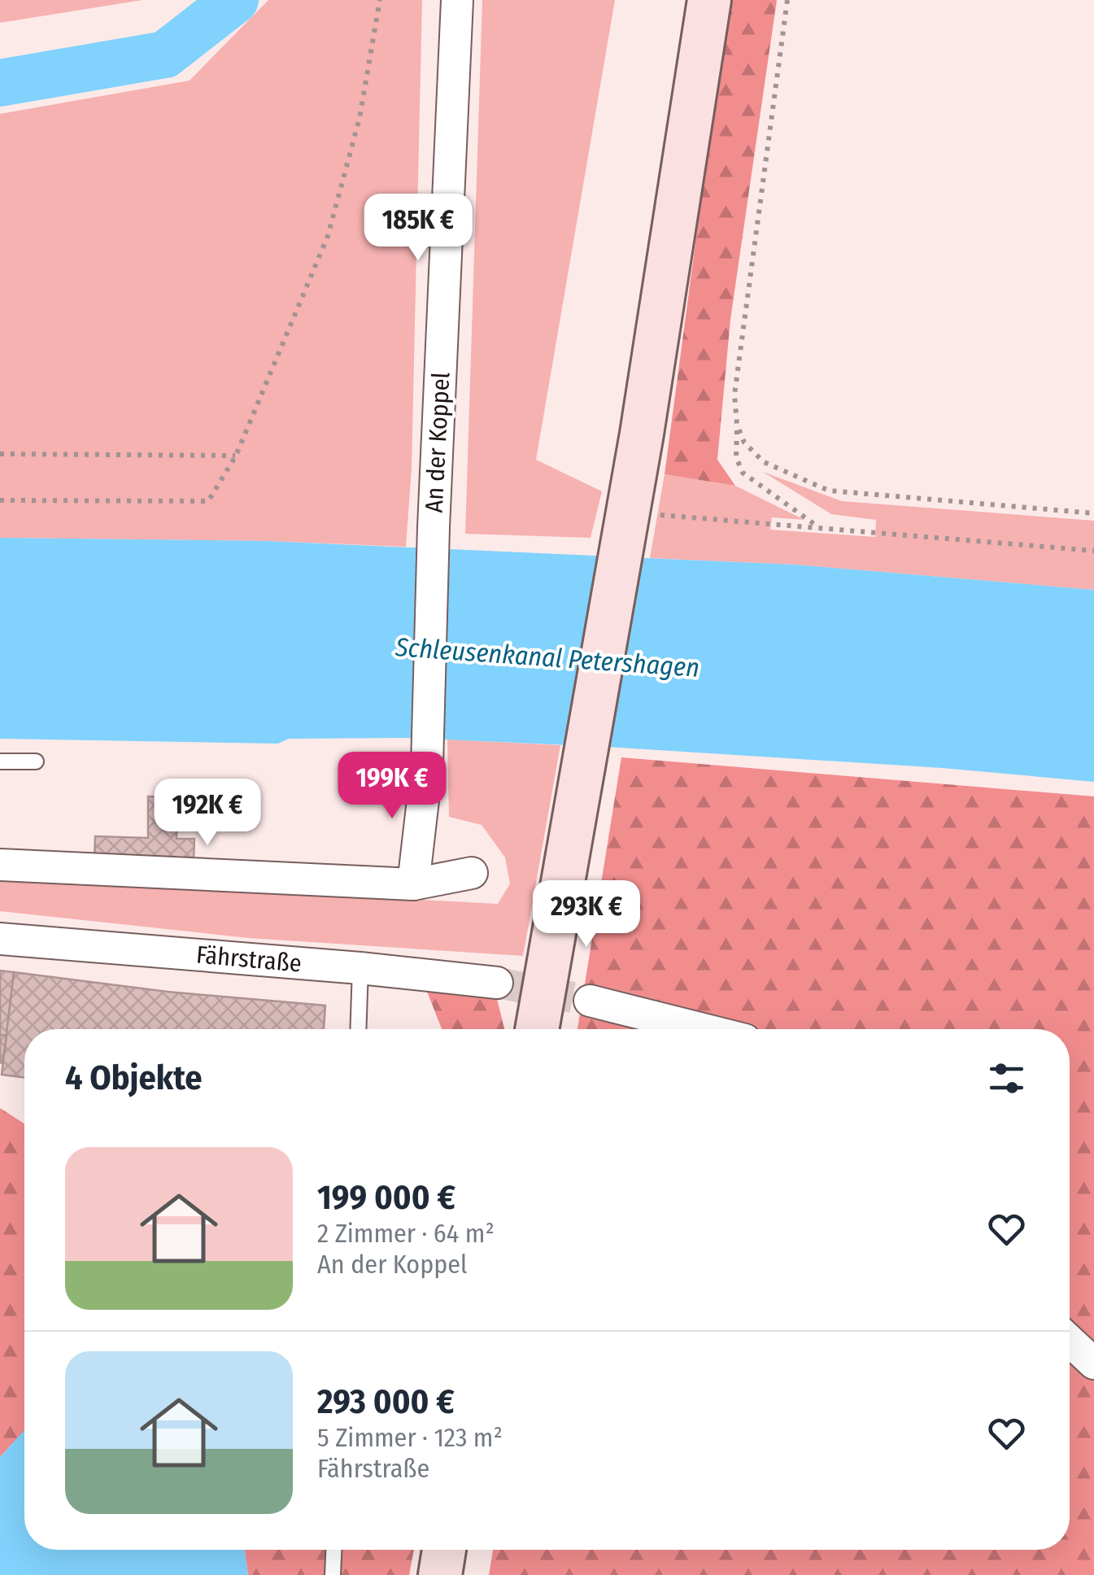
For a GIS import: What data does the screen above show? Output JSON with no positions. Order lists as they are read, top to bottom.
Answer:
{
  "streets": {
    "street": ["An der Koppel", "Fährstraße"]
  },
  "water": ["Schleusenkanal Petershagen"],
  "page": {
    "price": [
      "185K €",
      "199K €",
      "192K €",
      "293K €"
    ],
    "heading": "4 Objekte",
    "list": [
      {
        "name": "199 000 €",
        "note": "2 Zimmer · 64 m² · An der Koppel"
      },
      {
        "name": "293 000 €",
        "note": "5 Zimmer · 123 m² · Fährstraße"
      }
    ]
  }
}
